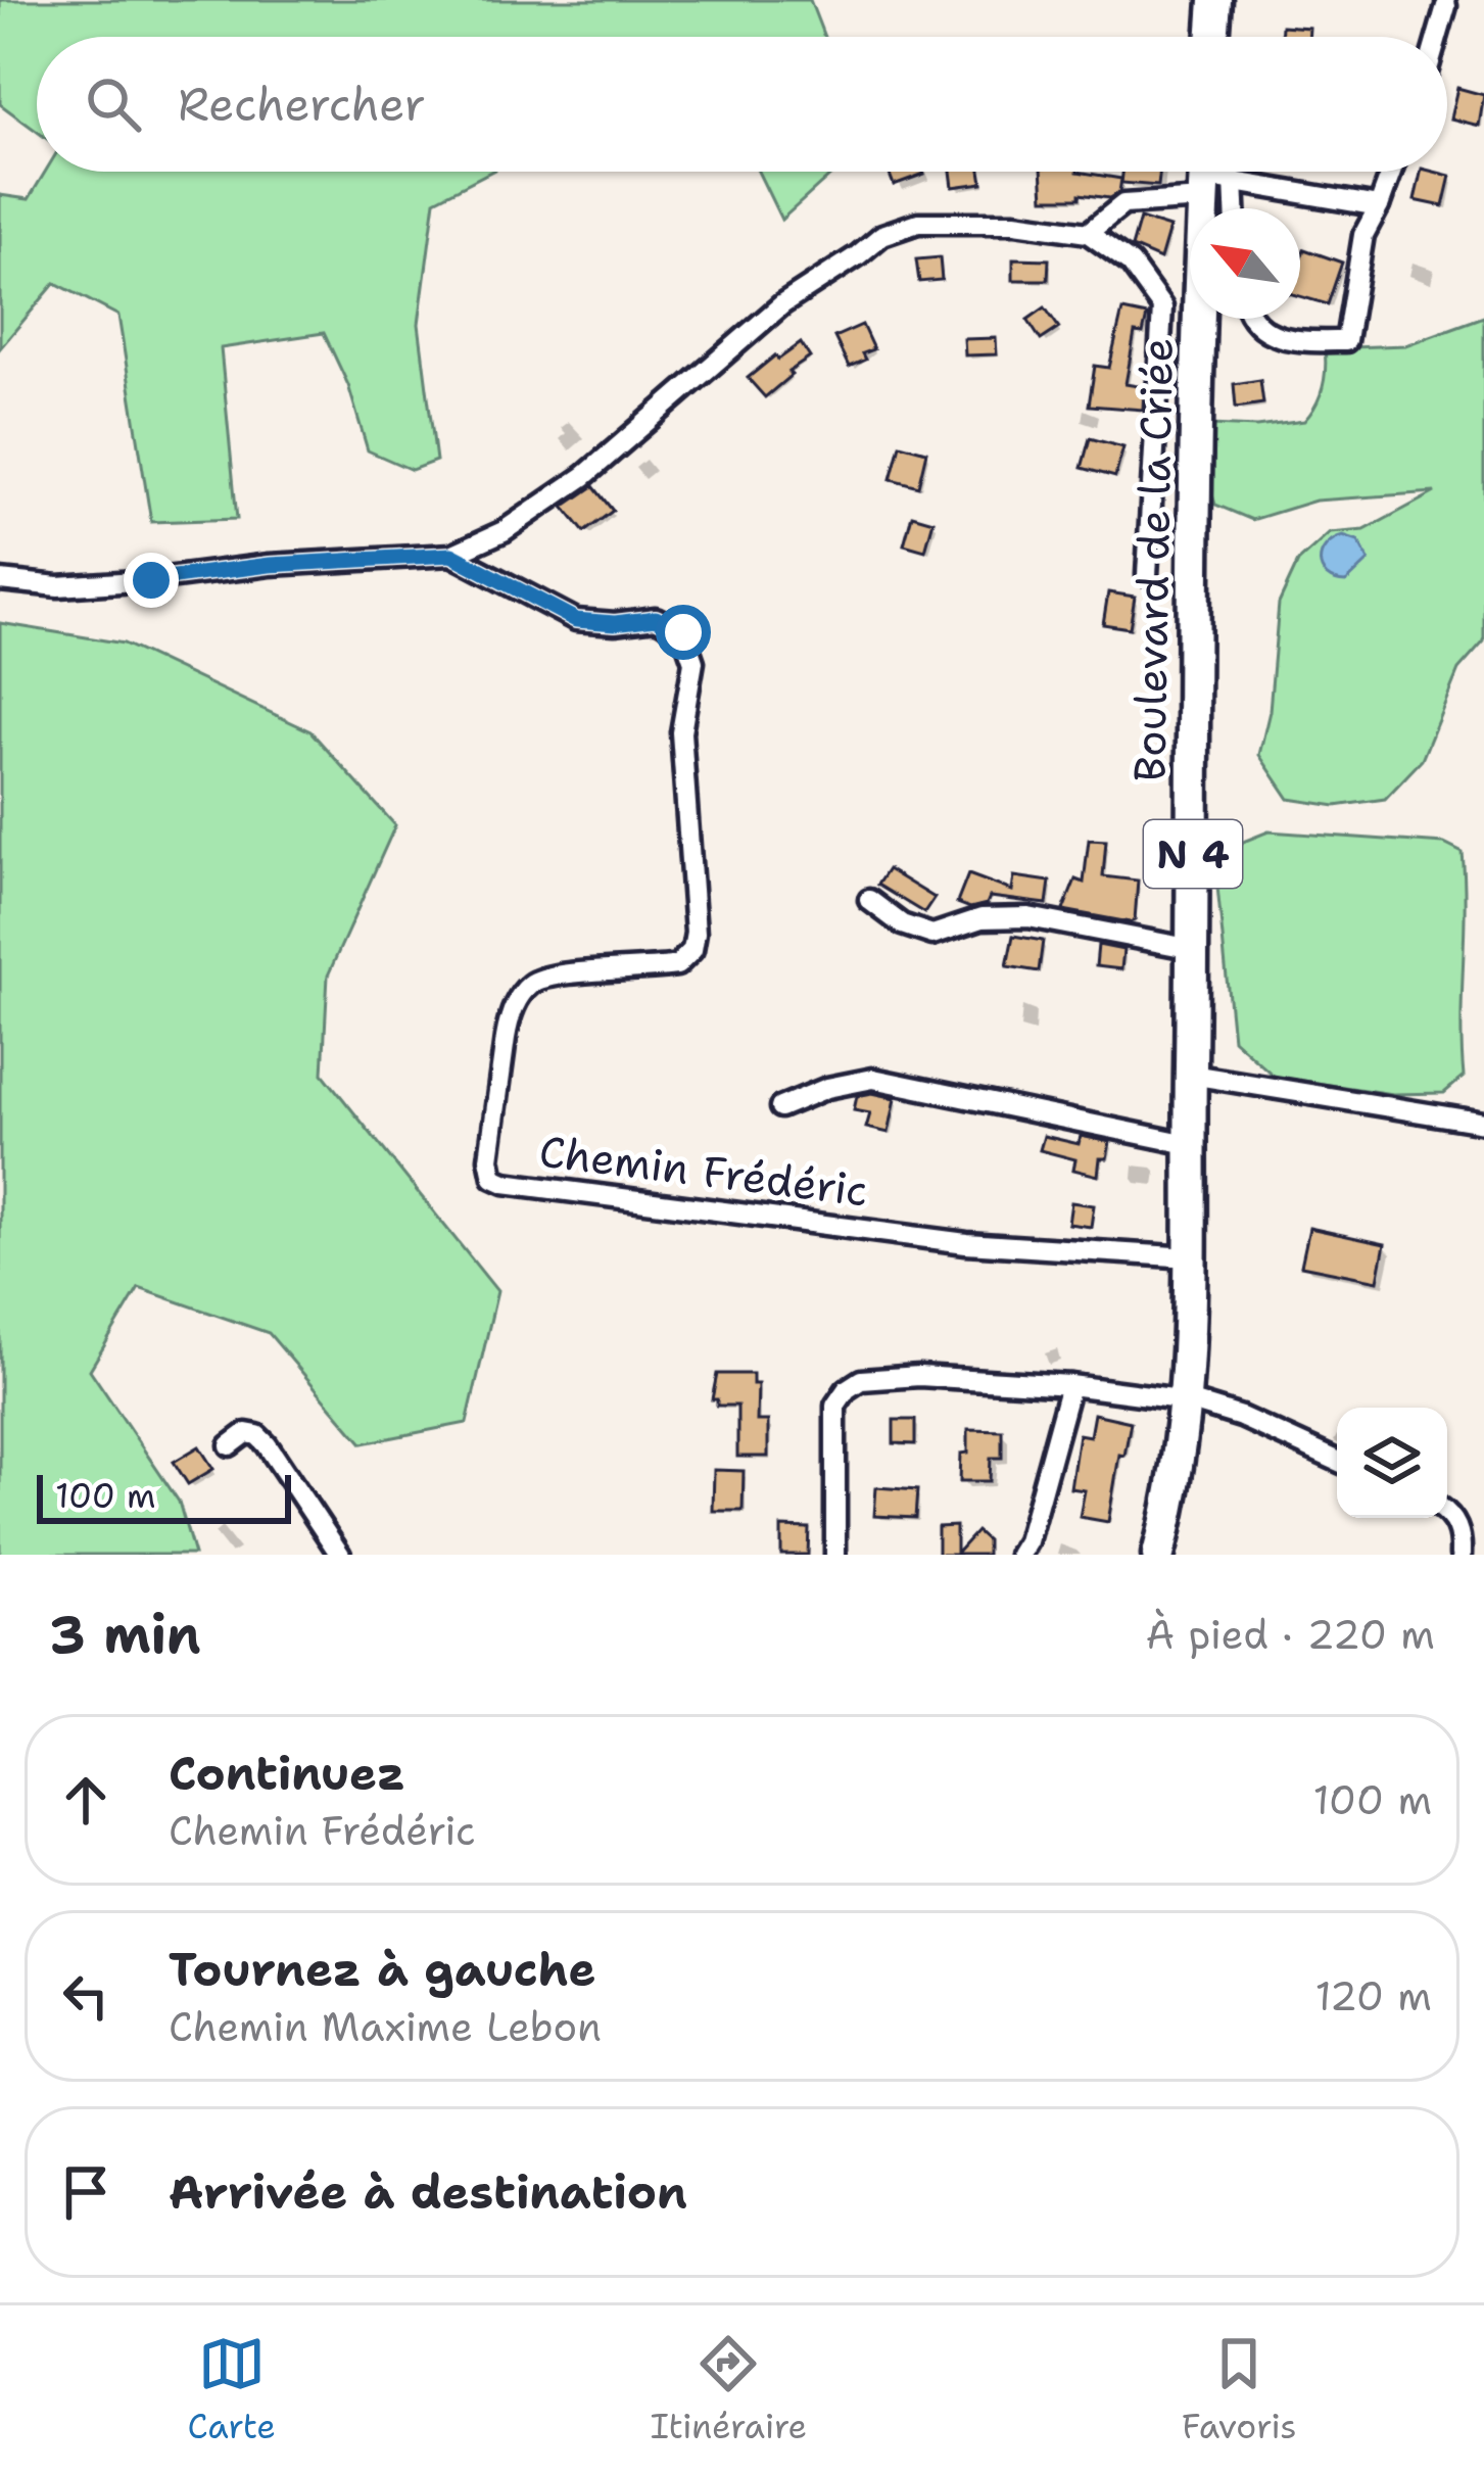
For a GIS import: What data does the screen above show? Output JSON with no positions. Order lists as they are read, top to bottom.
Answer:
{
  "streets": {
    "main road": ["Boulevard de la Criée", "N 4"],
    "street": ["Chemin Frédéric"]
  },
  "crossings": [
    ["Boulevard de la Criée", "Chemin Frédéric"]
  ],
  "scale_bar": "100 m",
  "north": "top left",
  "page": {
    "search": "Rechercher",
    "scale": "100 m",
    "heading": ["3 min", "À pied · 220 m"],
    "list": [
      ["Continuez", "Chemin Frédéric", "100 m"],
      ["Tournez à gauche", "Chemin Maxime Lebon", "120 m"],
      "Arrivée à destination"
    ],
    "nav": ["Carte", "Itinéraire", "Favoris"]
  }
}
